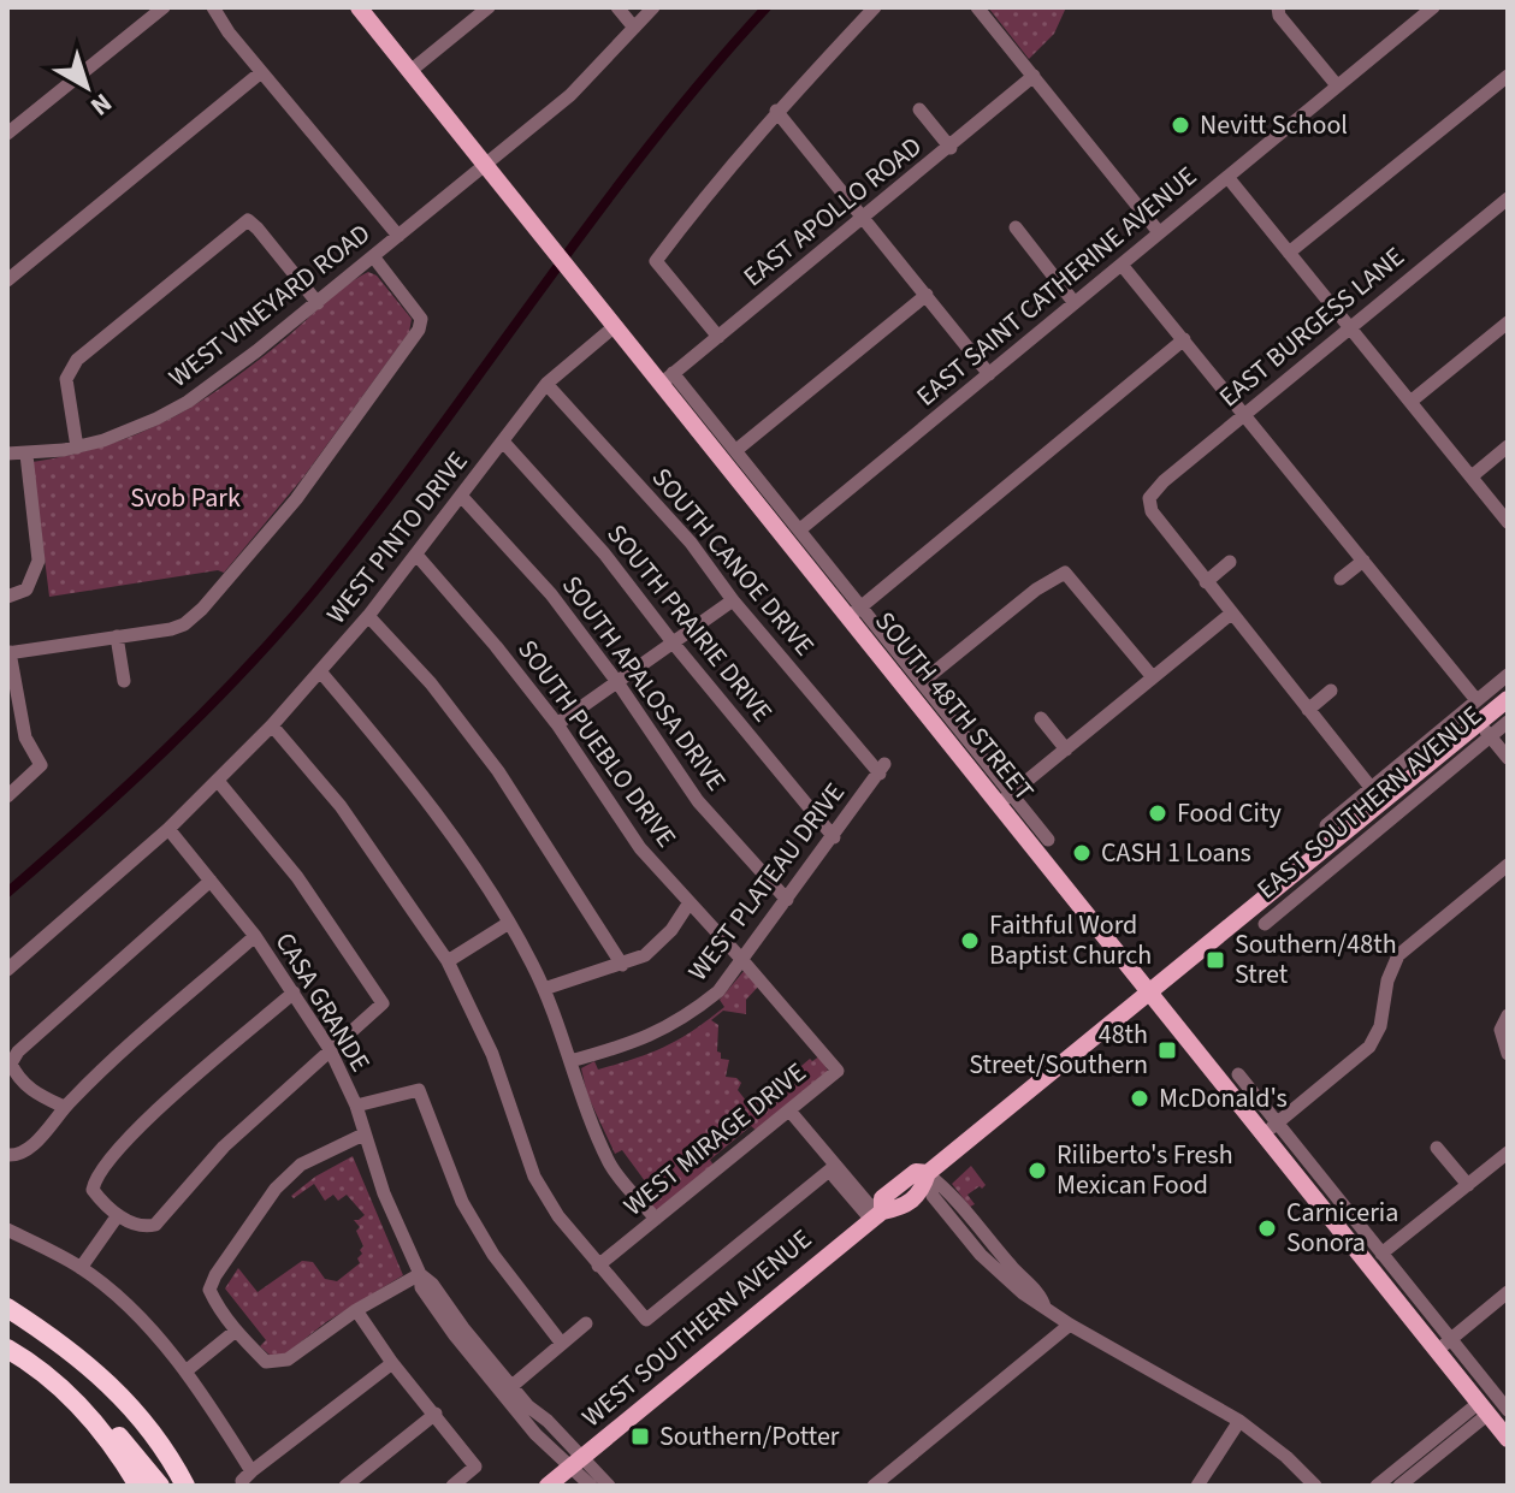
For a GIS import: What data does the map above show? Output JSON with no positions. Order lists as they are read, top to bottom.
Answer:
{
  "streets": {
    "main road": ["SOUTH 48TH STREET", "EAST SOUTHERN AVENUE", "WEST SOUTHERN AVENUE"],
    "street": [
      "EAST APOLLO ROAD",
      "EAST SAINT CATHERINE AVENUE",
      "WEST VINEYARD ROAD",
      "EAST BURGESS LANE",
      "WEST PINTO DRIVE",
      "SOUTH CANOE DRIVE",
      "SOUTH PRAIRIE DRIVE",
      "SOUTH APALOSA DRIVE",
      "SOUTH PUEBLO DRIVE",
      "WEST PLATEAU DRIVE",
      "CASA GRANDE",
      "WEST MIRAGE DRIVE"
    ]
  },
  "crossings": [
    ["EAST APOLLO ROAD", "SOUTH 48TH STREET"],
    ["EAST SAINT CATHERINE AVENUE", "SOUTH 48TH STREET"],
    ["WEST VINEYARD ROAD", "SOUTH 48TH STREET"],
    ["WEST PINTO DRIVE", "SOUTH CANOE DRIVE"],
    ["WEST PINTO DRIVE", "SOUTH PRAIRIE DRIVE"],
    ["WEST PINTO DRIVE", "SOUTH APALOSA DRIVE"],
    ["WEST PINTO DRIVE", "SOUTH 48TH STREET"],
    ["WEST PINTO DRIVE", "SOUTH PUEBLO DRIVE"],
    ["WEST PINTO DRIVE", "CASA GRANDE"],
    ["SOUTH CANOE DRIVE", "WEST PLATEAU DRIVE"],
    ["SOUTH PRAIRIE DRIVE", "WEST PLATEAU DRIVE"],
    ["SOUTH APALOSA DRIVE", "WEST PLATEAU DRIVE"],
    ["SOUTH 48TH STREET", "EAST SOUTHERN AVENUE"],
    ["SOUTH 48TH STREET", "WEST SOUTHERN AVENUE"],
    ["SOUTH PUEBLO DRIVE", "WEST PLATEAU DRIVE"],
    ["SOUTH PUEBLO DRIVE", "WEST MIRAGE DRIVE"],
    ["EAST SOUTHERN AVENUE", "WEST SOUTHERN AVENUE"],
    ["WEST PLATEAU DRIVE", "WEST MIRAGE DRIVE"],
    ["CASA GRANDE", "WEST SOUTHERN AVENUE"]
  ],
  "parks": ["Svob Park"],
  "places": {
    "other": [
      "Nevitt School",
      "Food City",
      "CASH 1 Loans",
      "Faithful Word Baptist Church",
      "McDonald's",
      "Riliberto's Fresh Mexican Food",
      "Carniceria Sonora"
    ],
    "transit": ["Southern/48th Stret", "48th Street/Southern", "Southern/Potter"]
  },
  "north": "bottom right"
}
